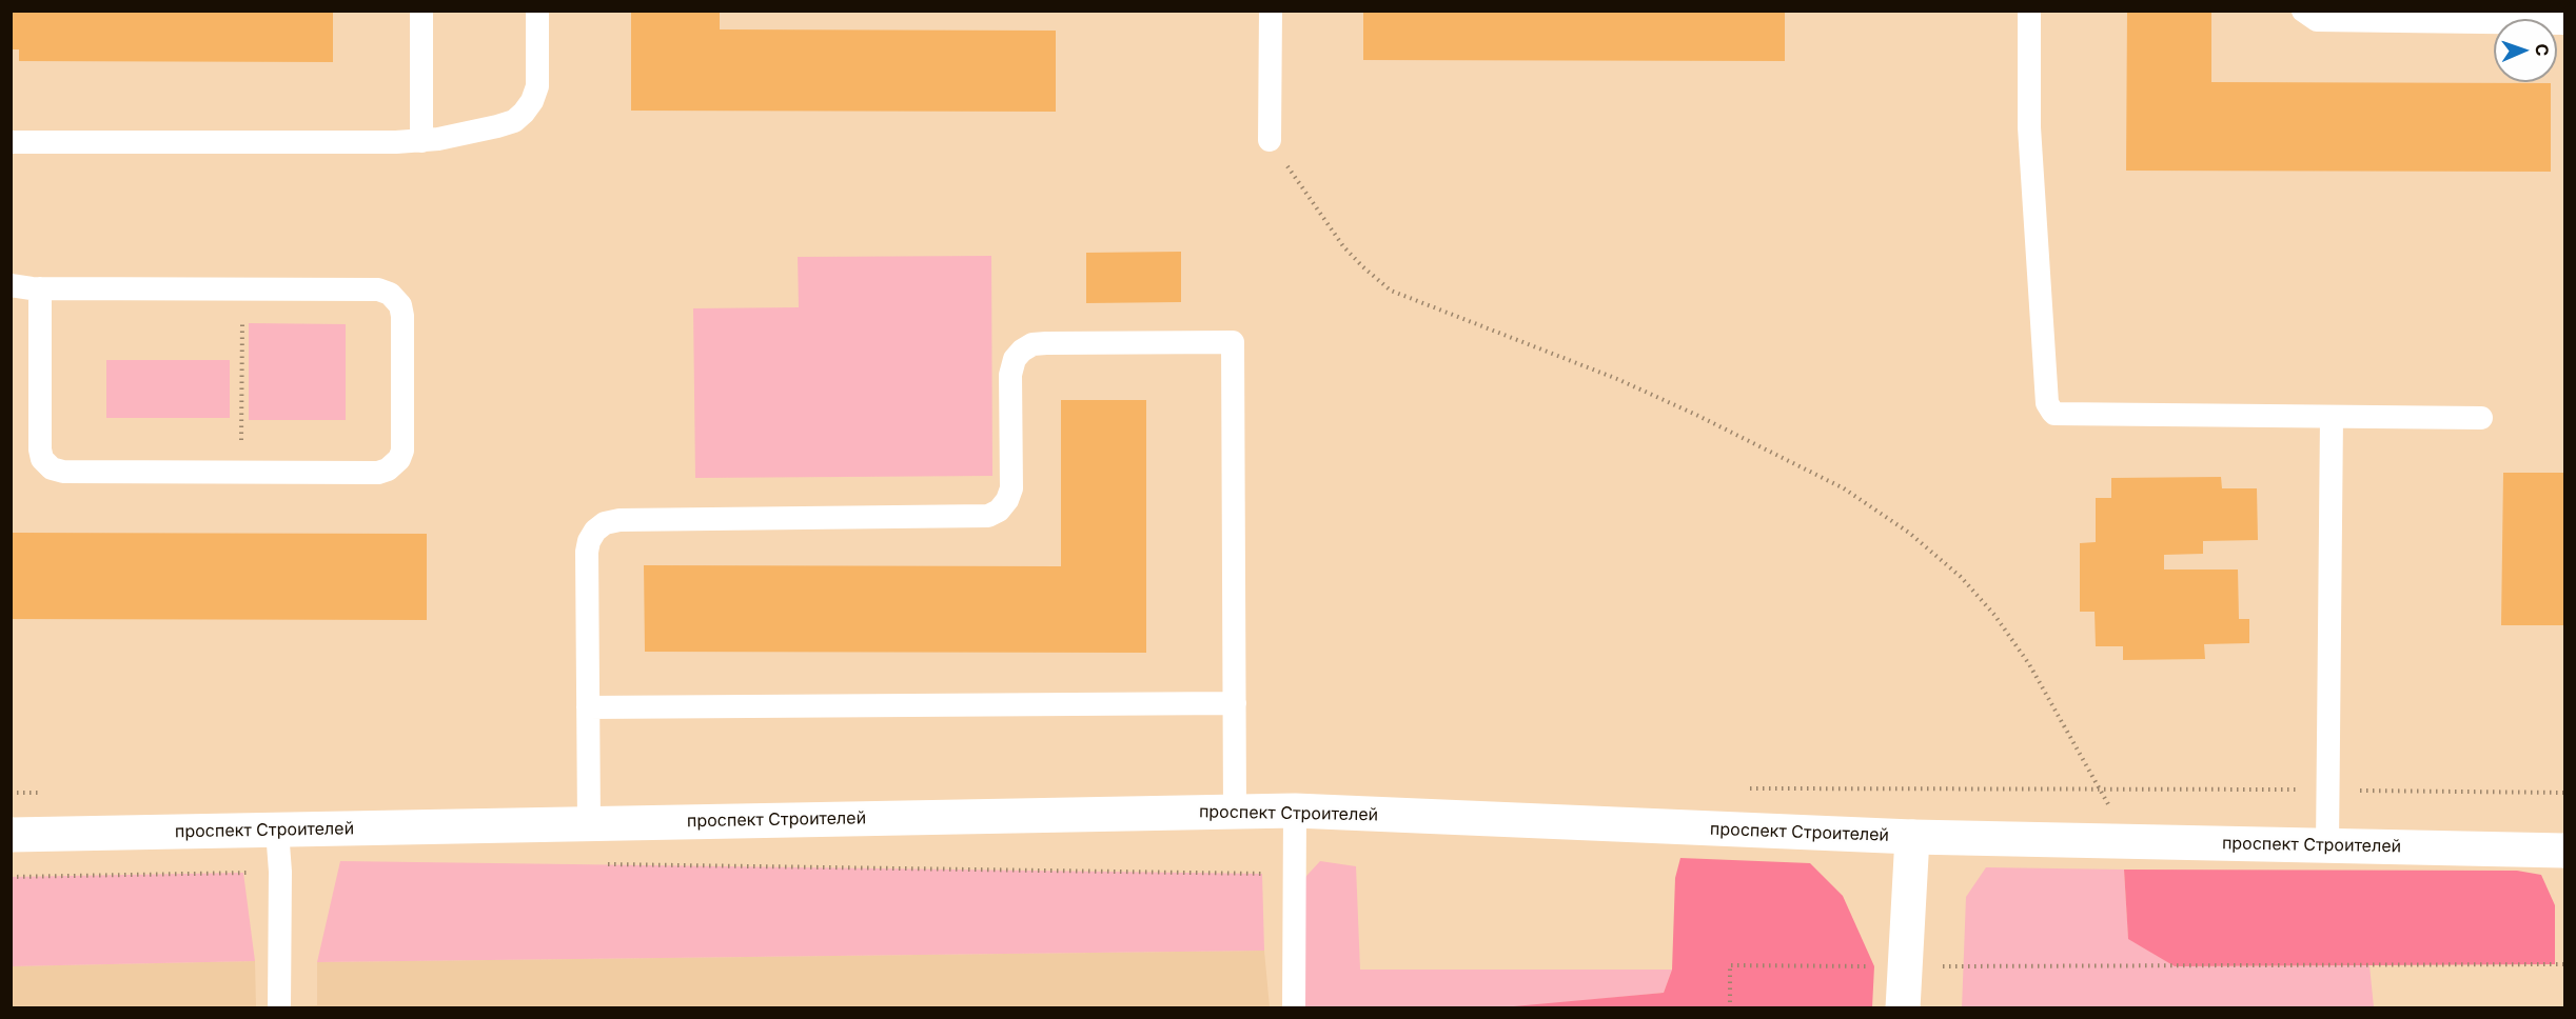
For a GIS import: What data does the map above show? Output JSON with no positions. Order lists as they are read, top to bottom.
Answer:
{
  "streets": {
    "street": ["проспект Строителей"]
  },
  "north": "right"
}
